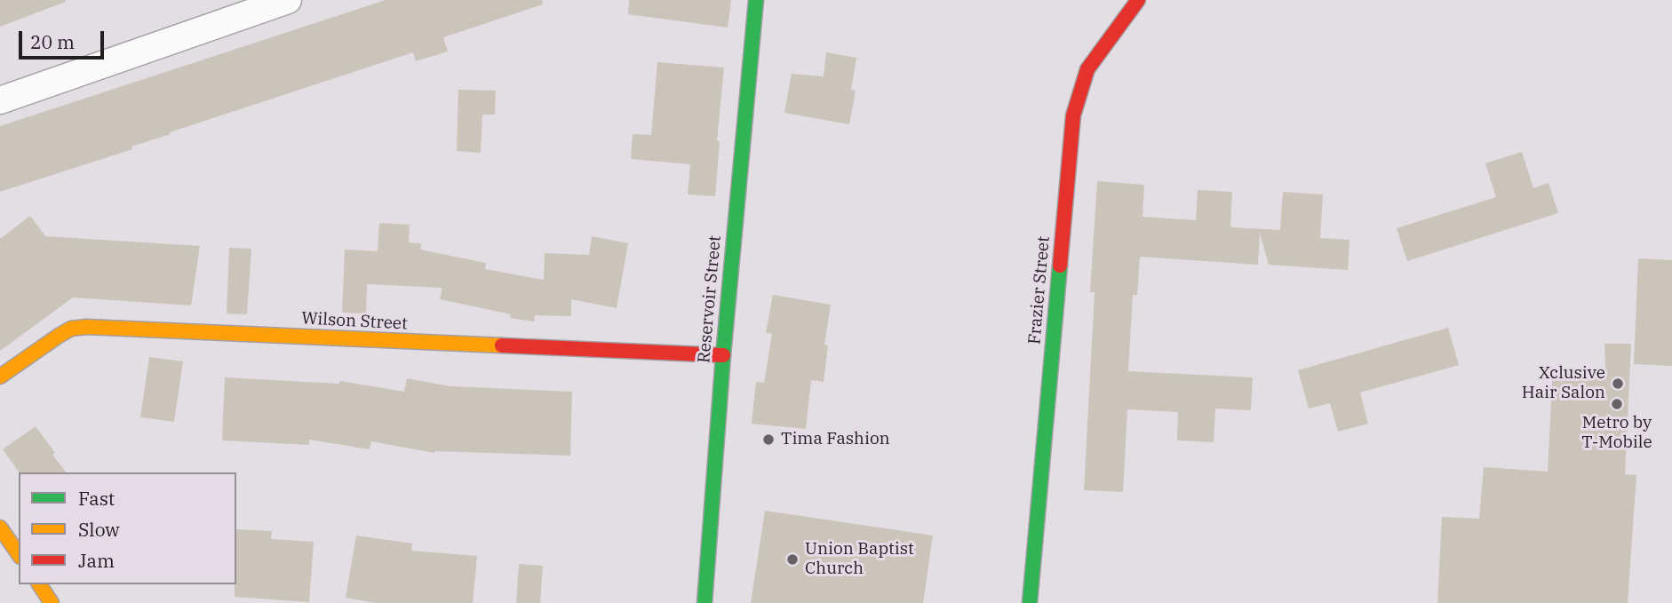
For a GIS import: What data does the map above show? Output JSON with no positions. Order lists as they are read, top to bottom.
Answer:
{
  "streets": {
    "street": ["Frazier Street", "Reservoir Street", "Wilson Street"]
  },
  "crossings": [
    ["Reservoir Street", "Wilson Street"]
  ],
  "places": [
    "Xclusive Hair Salon",
    "Metro by T-Mobile",
    "Tima Fashion",
    "Union Baptist Church"
  ],
  "legend": ["Fast", "Slow", "Jam"],
  "scale_bar": "20 m"
}
